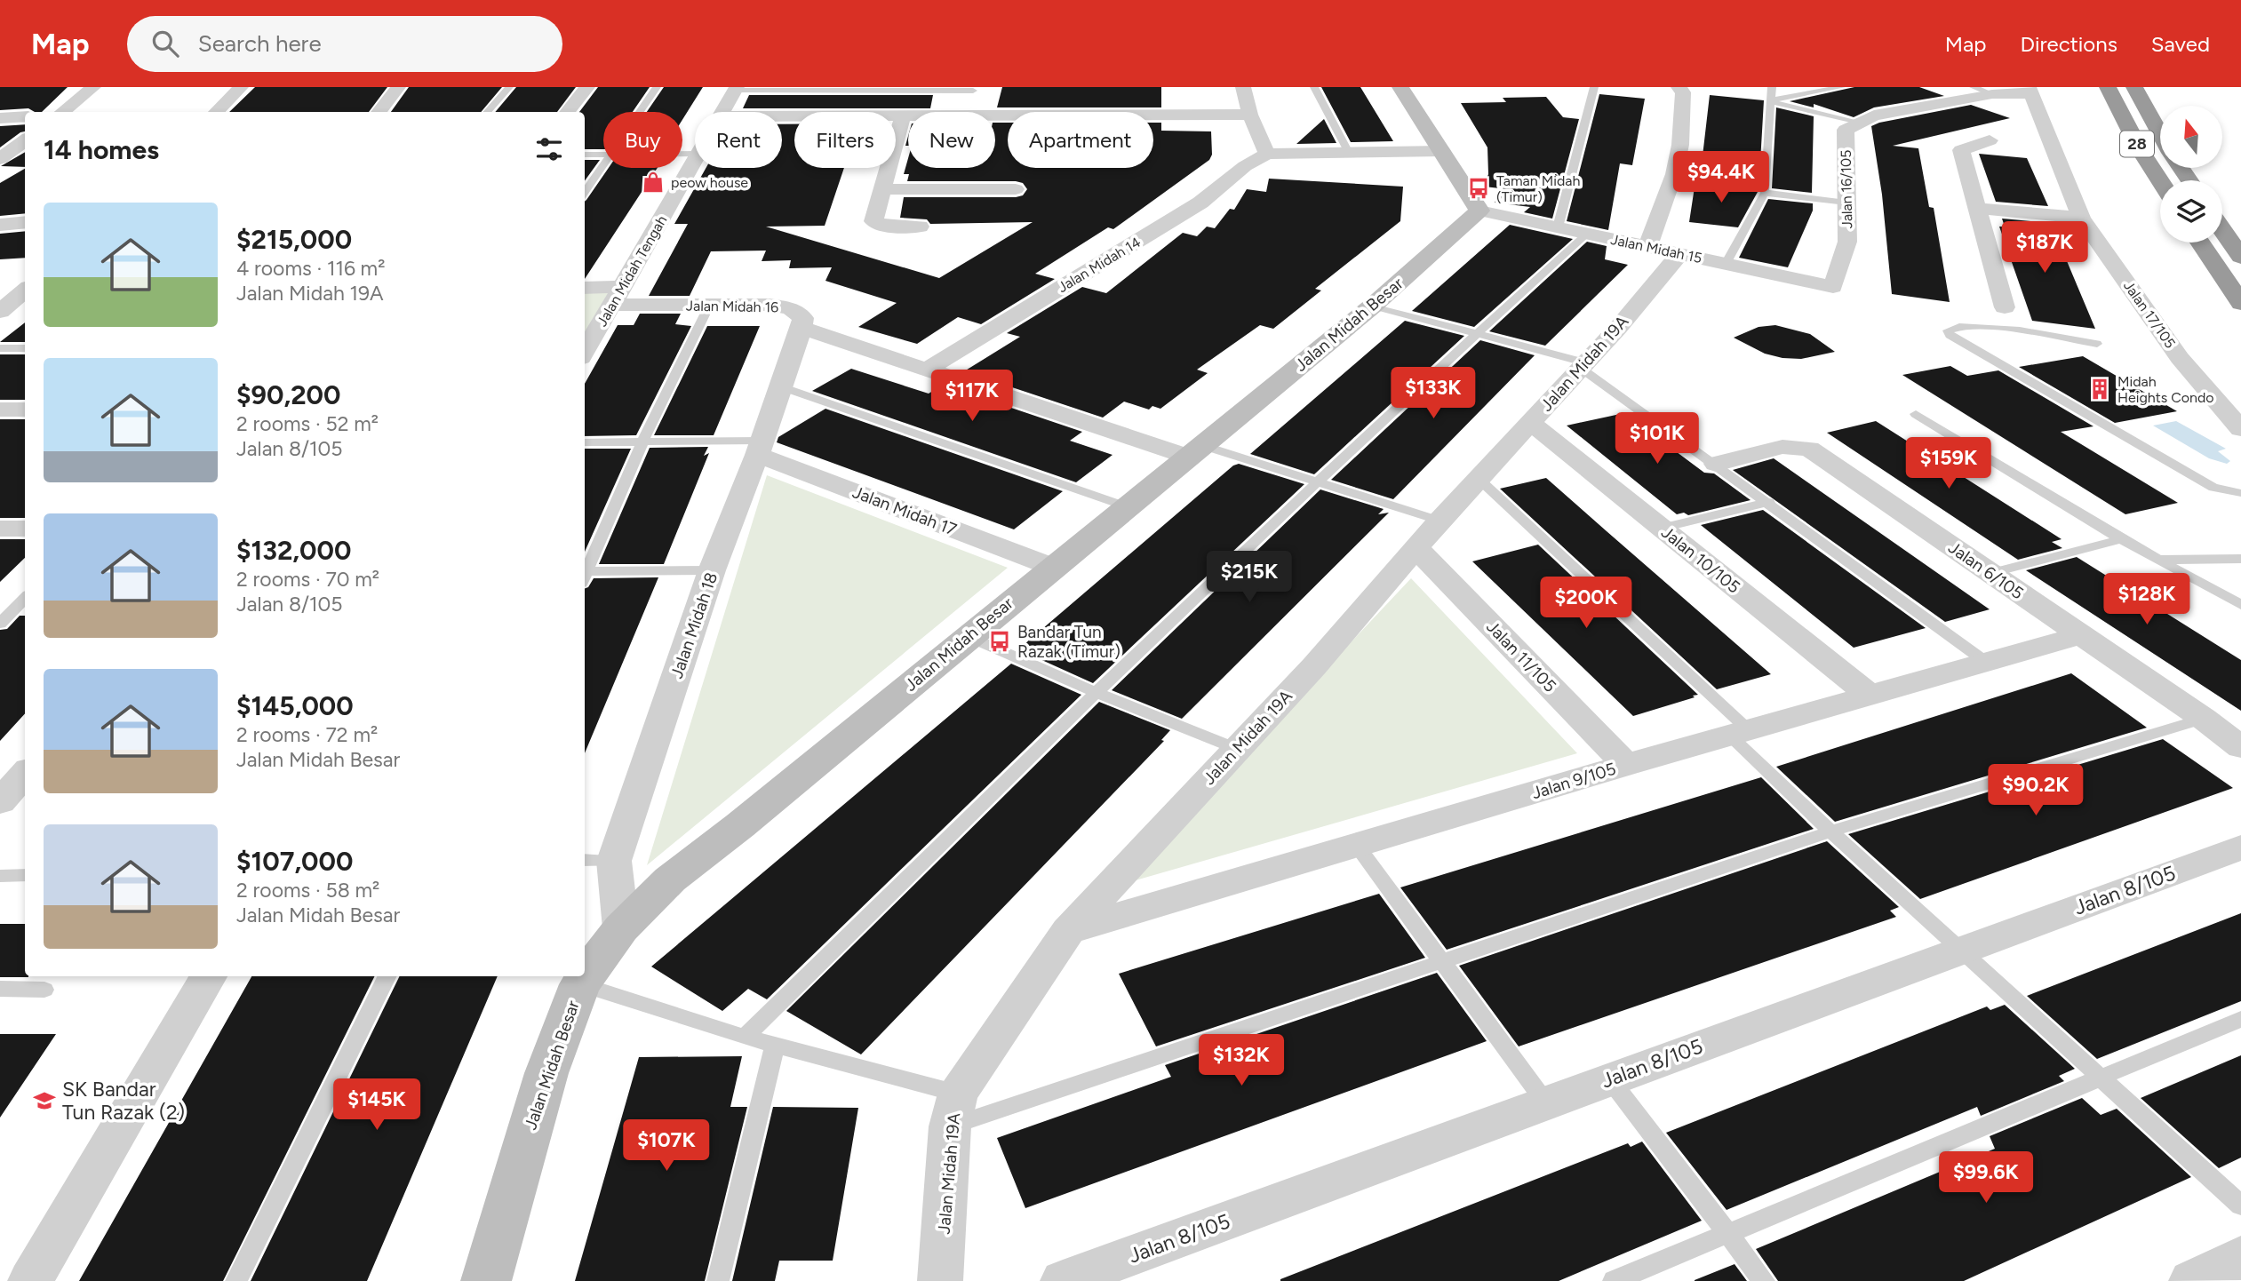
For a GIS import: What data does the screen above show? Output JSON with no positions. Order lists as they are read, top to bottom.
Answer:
{
  "streets": {
    "highway": ["28"],
    "street": [
      "Jalan 16/105",
      "Jalan Midah 15",
      "Jalan Midah 14",
      "Jalan Midah Tengah",
      "Jalan Midah 16",
      "Jalan 17/105",
      "Jalan Midah Besar",
      "Jalan Midah 19A",
      "Jalan Midah 17",
      "Jalan 10/105",
      "Jalan 6/105",
      "Jalan Midah 18",
      "Jalan 11/105",
      "Jalan 9/105",
      "Jalan 8/105"
    ]
  },
  "crossings": [
    ["Jalan 16/105", "Jalan Midah 15"],
    ["Jalan Midah 15", "Jalan Midah Besar"],
    ["Jalan Midah 15", "Jalan Midah 19A"],
    ["Jalan Midah Tengah", "Jalan Midah 16"],
    ["Jalan Midah 16", "Jalan Midah 18"],
    ["Jalan Midah Besar", "Jalan Midah 17"],
    ["Jalan Midah Besar", "Jalan Midah 18"],
    ["Jalan Midah 19A", "Jalan 10/105"],
    ["Jalan Midah 19A", "Jalan 11/105"],
    ["Jalan Midah 19A", "Jalan 9/105"],
    ["Jalan Midah 17", "Jalan Midah 18"],
    ["Jalan 10/105", "Jalan 9/105"],
    ["Jalan 6/105", "Jalan 9/105"],
    ["Jalan 11/105", "Jalan 9/105"]
  ],
  "places": {
    "shop": ["peow house"],
    "bus stop": ["Taman Midah (Timur)", "Bandar Tun Razak (Timur)"],
    "building": ["Midah Heights Condo"],
    "school or university": ["SK Bandar Tun Razak (2)"]
  },
  "north": "top",
  "page": {
    "header": "Map",
    "search": "Search here",
    "nav": ["Map", "Directions", "Saved"],
    "chip": [
      "Buy",
      "Rent",
      "Filters",
      "New",
      "Apartment"
    ],
    "heading": "14 homes",
    "price": [
      "$94.4K",
      "$187K",
      "$133K",
      "$117K",
      "$101K",
      "$159K",
      "$215K",
      "$128K",
      "$200K",
      "$90.2K",
      "$132K",
      "$145K",
      "$107K",
      "$99.6K"
    ],
    "list": [
      {
        "name": "$215,000",
        "note": "4 rooms · 116 m² · Jalan Midah 19A"
      },
      {
        "name": "$90,200",
        "note": "2 rooms · 52 m² · Jalan 8/105"
      },
      {
        "name": "$132,000",
        "note": "2 rooms · 70 m² · Jalan 8/105"
      },
      {
        "name": "$145,000",
        "note": "2 rooms · 72 m² · Jalan Midah Besar"
      },
      {
        "name": "$107,000",
        "note": "2 rooms · 58 m² · Jalan Midah Besar"
      }
    ]
  }
}
